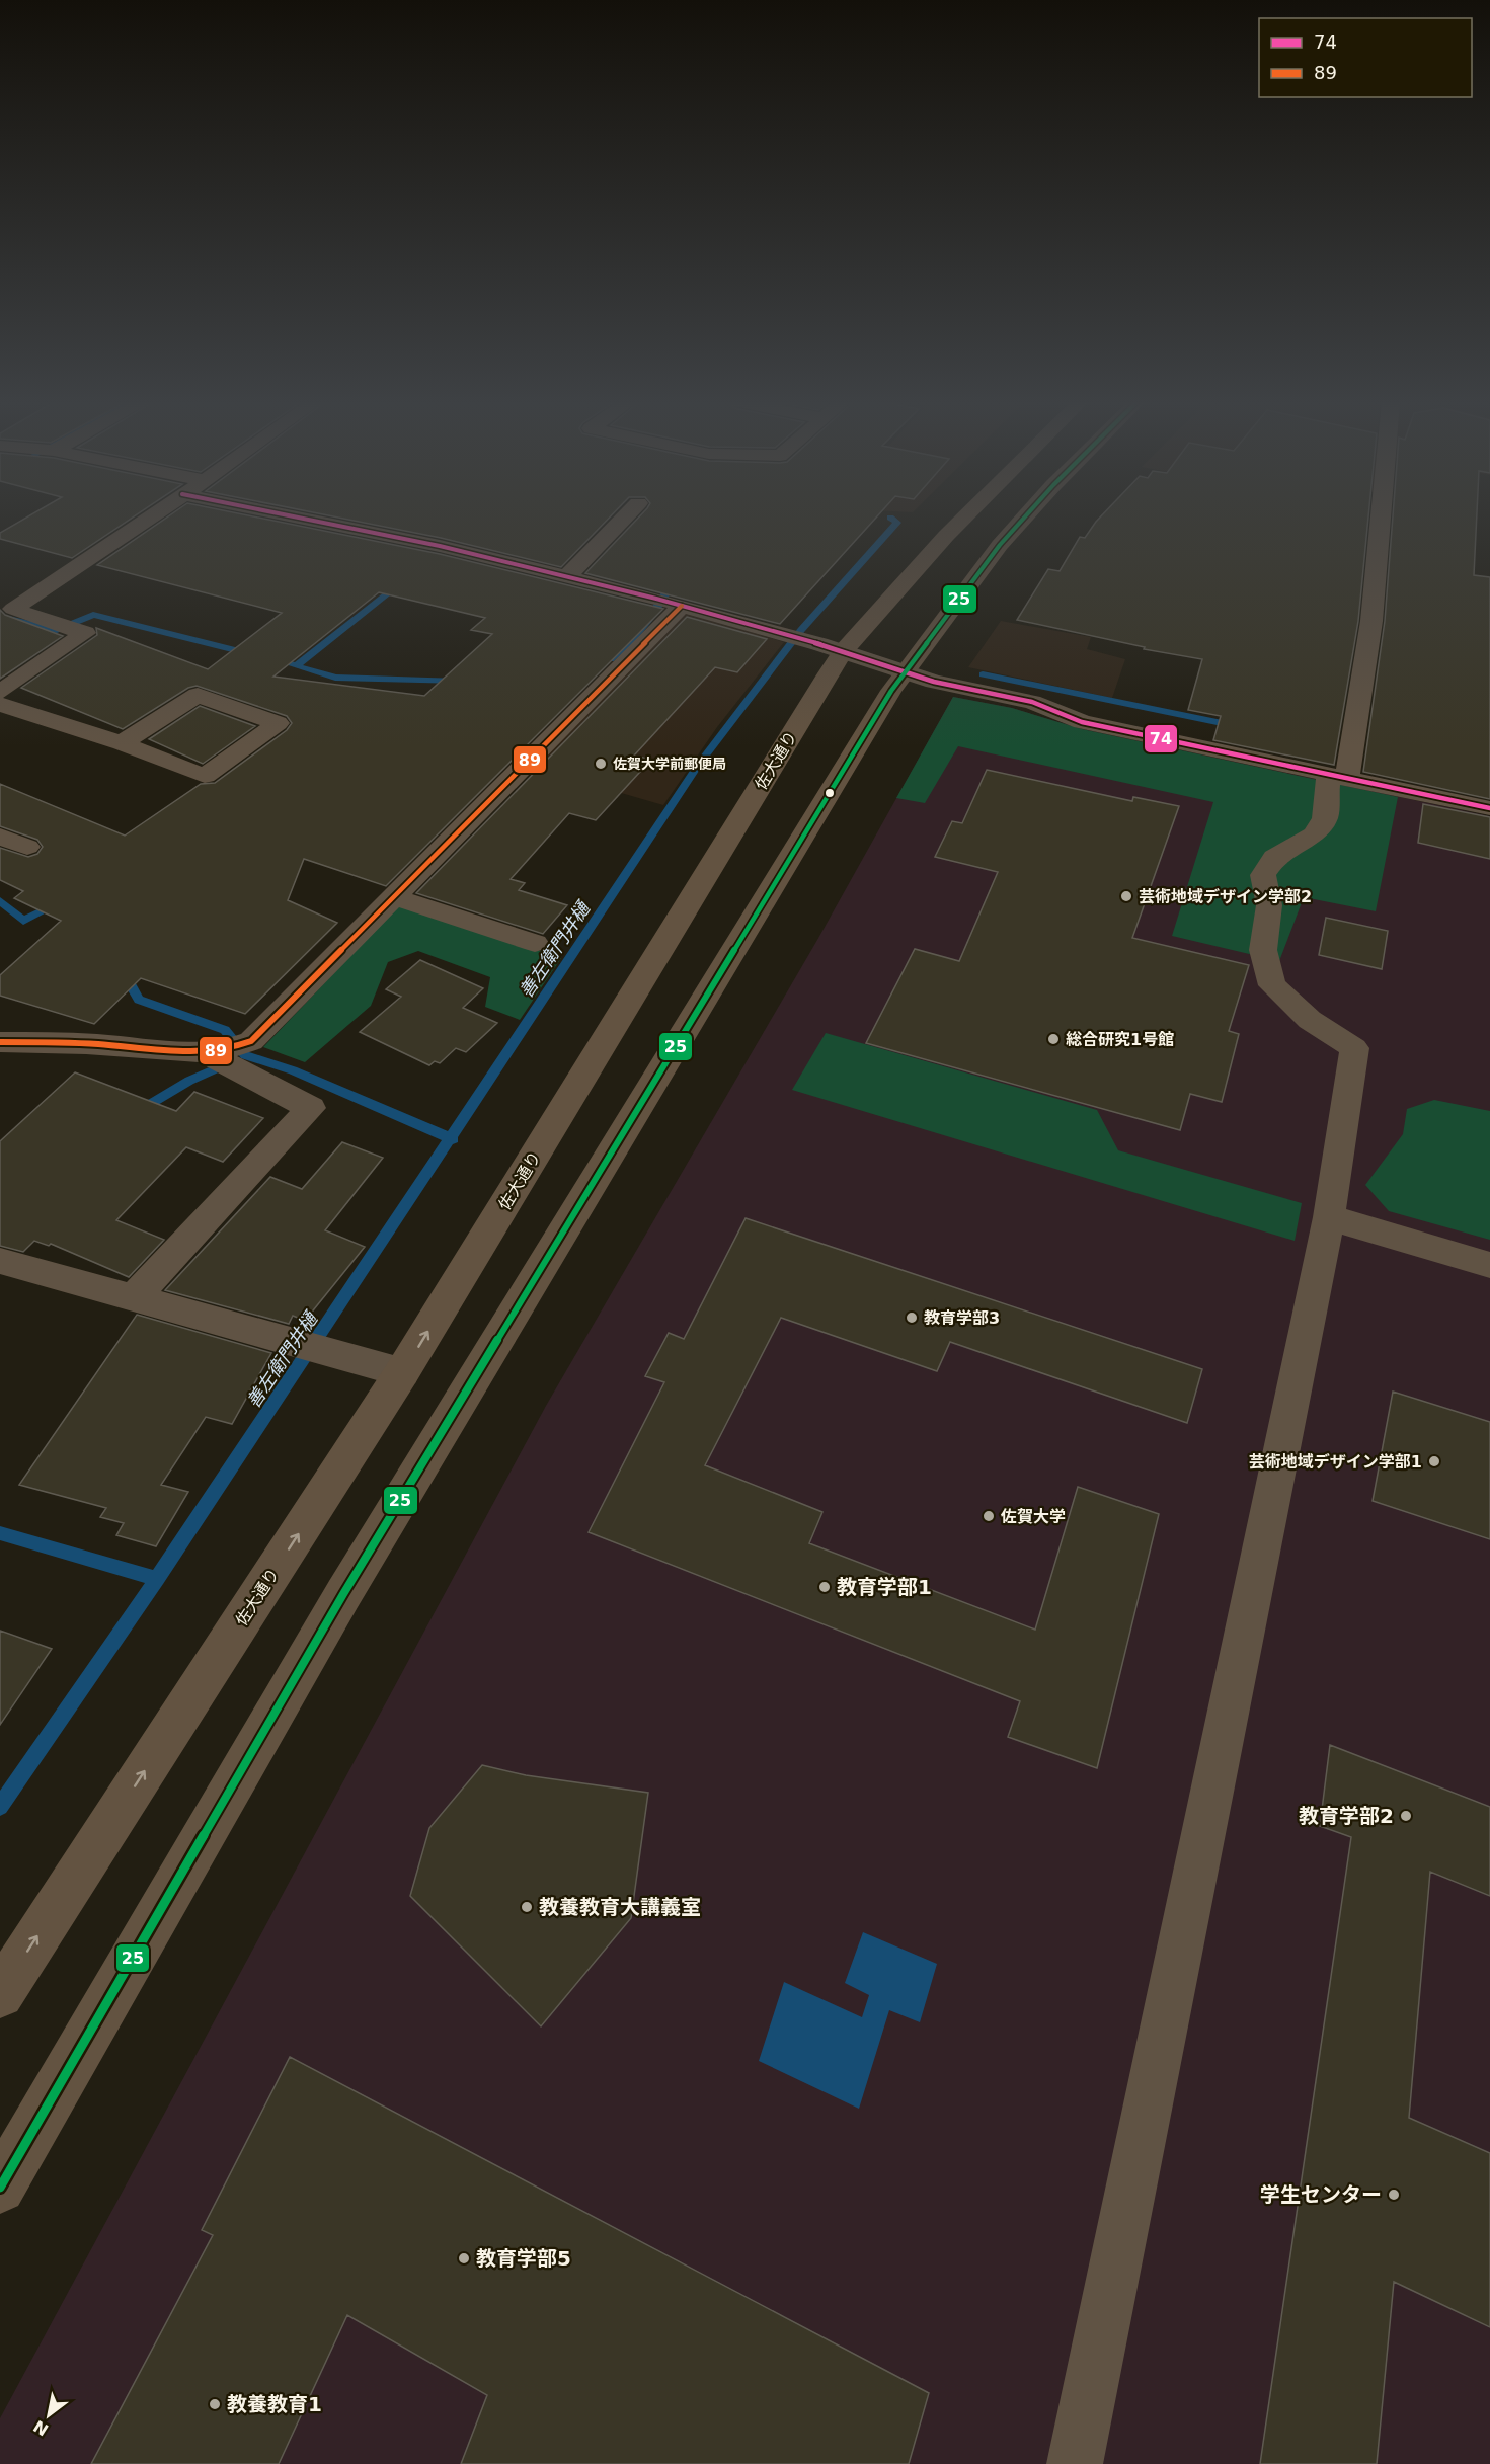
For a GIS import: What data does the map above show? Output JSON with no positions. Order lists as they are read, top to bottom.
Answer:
{
  "streets": {
    "main road": ["佐大通り"]
  },
  "water": ["善左衛門井樋"],
  "places": [
    "佐賀大学前郵便局",
    "芸術地域デザイン学部2",
    "総合研究1号館",
    "教育学部3",
    "芸術地域デザイン学部1",
    "佐賀大学",
    "教育学部1",
    "教育学部2",
    "教養教育大講義室",
    "学生センター",
    "教育学部5",
    "教養教育1"
  ],
  "lines": ["transit line 74", "transit line 25", "transit line 89"],
  "legend": ["74", "89"],
  "north": "bottom left"
}
